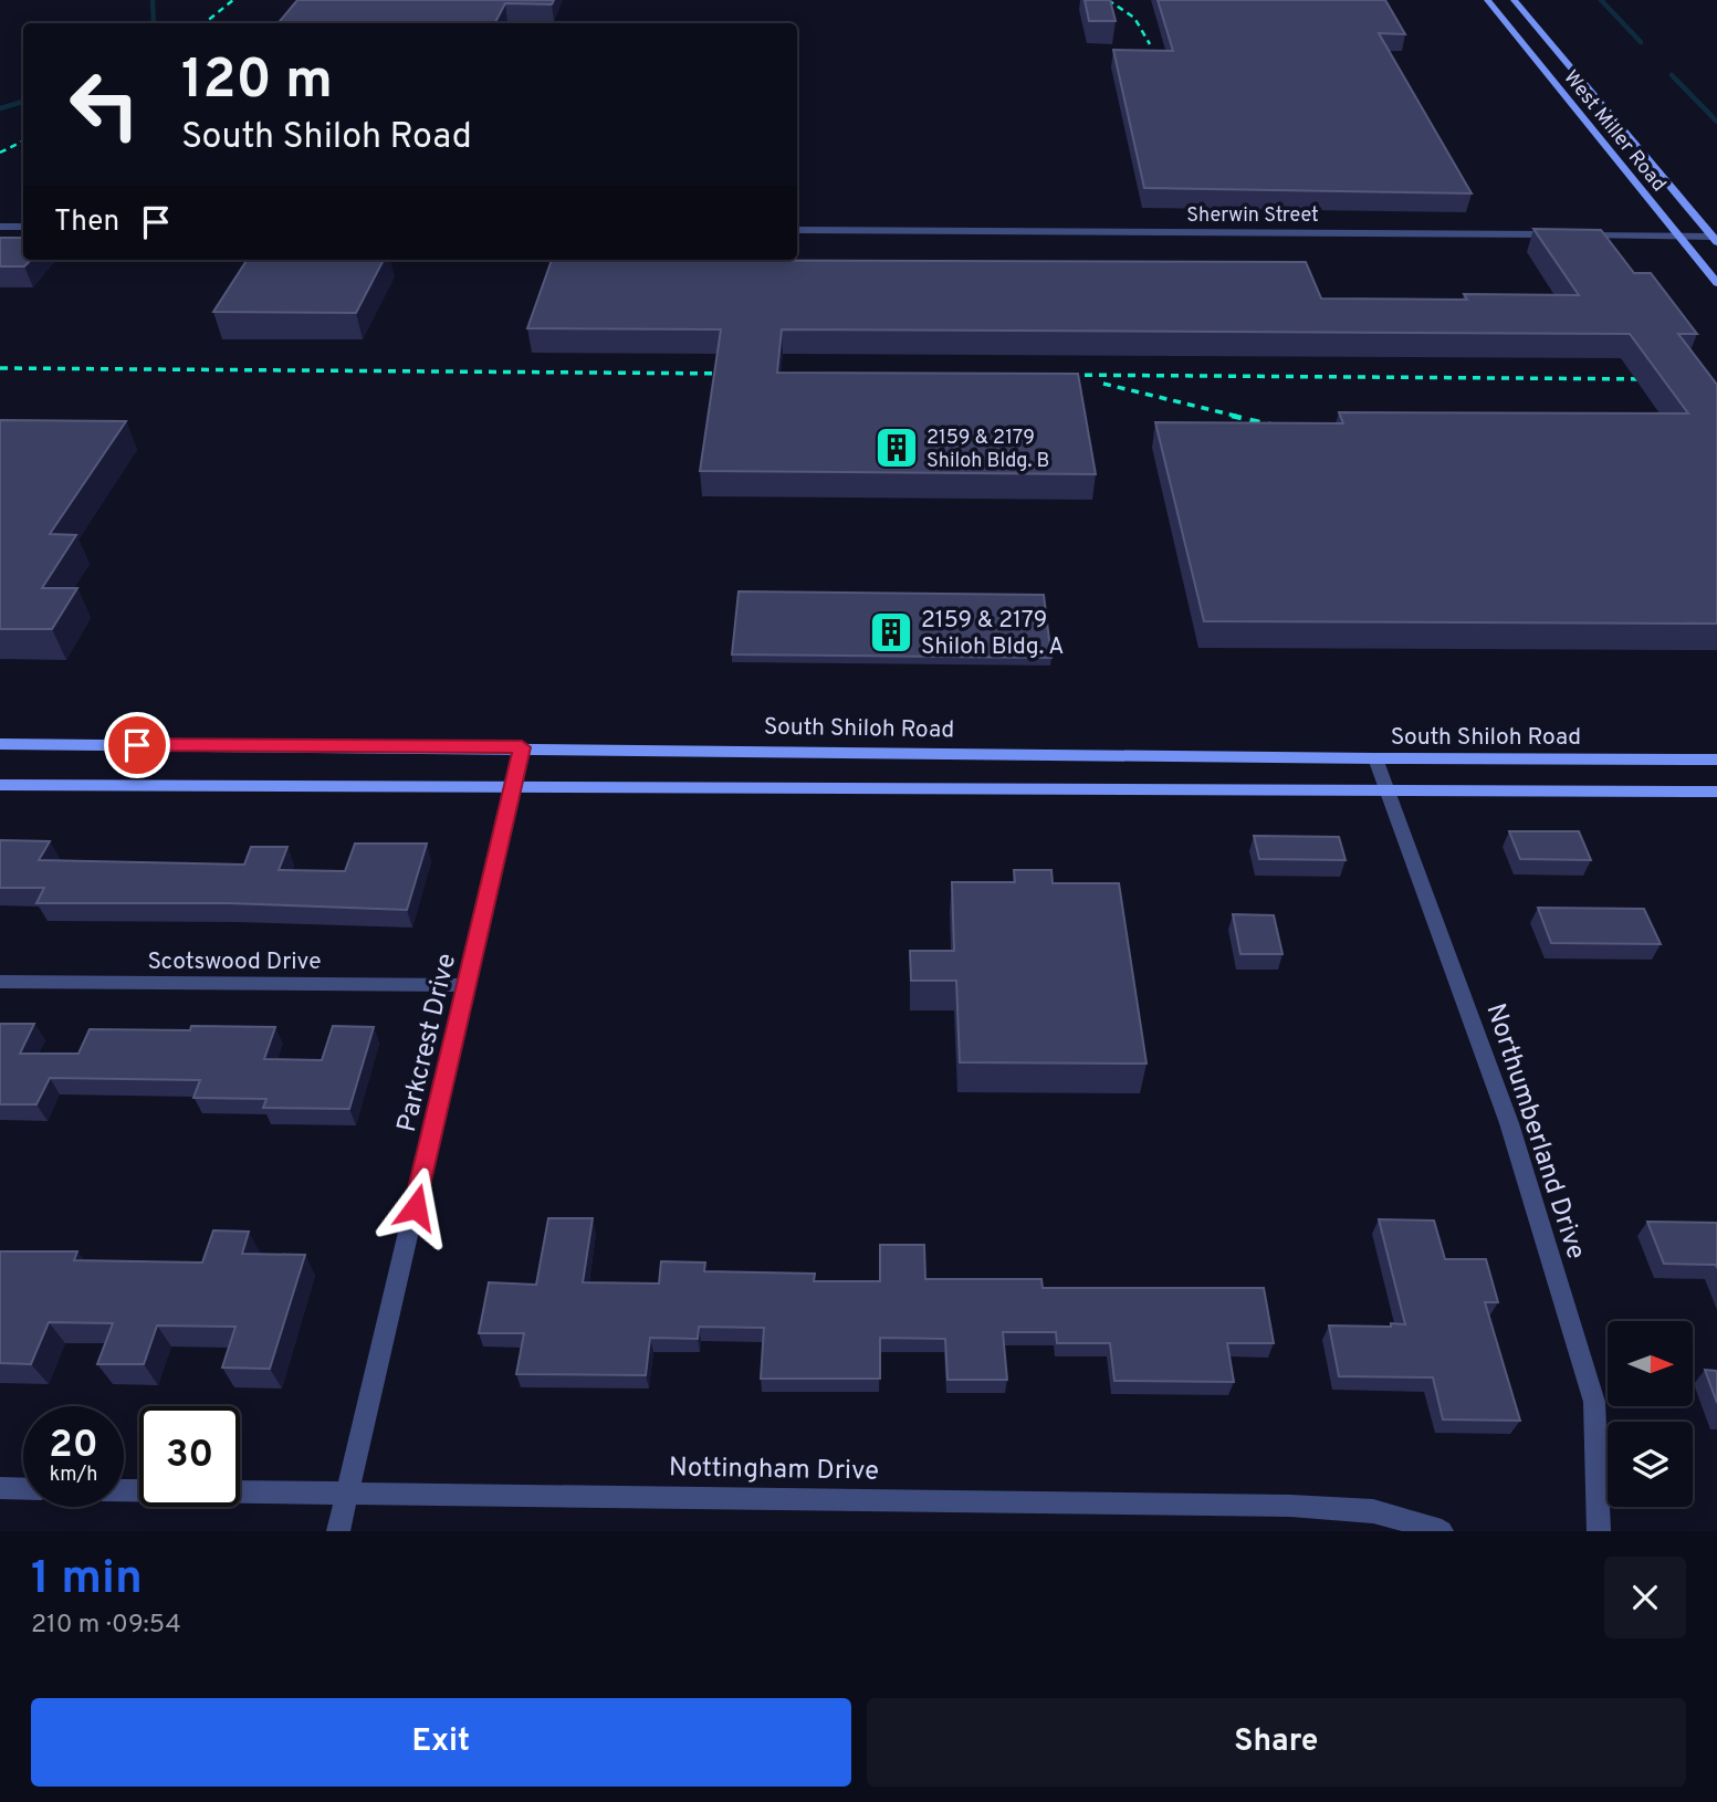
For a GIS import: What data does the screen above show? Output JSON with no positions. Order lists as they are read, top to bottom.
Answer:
{
  "streets": {
    "main road": ["West Miller Road", "South Shiloh Road"],
    "street": [
      "Sherwin Street",
      "Scotswood Drive",
      "Parkcrest Drive",
      "Northumberland Drive",
      "Nottingham Drive"
    ]
  },
  "crossings": [
    ["South Shiloh Road", "Parkcrest Drive"],
    ["South Shiloh Road", "Northumberland Drive"],
    ["Scotswood Drive", "Parkcrest Drive"],
    ["Parkcrest Drive", "Nottingham Drive"]
  ],
  "places": {
    "building": ["2159 & 2179 Shiloh Bldg. B", "2159 & 2179 Shiloh Bldg. A"]
  },
  "north": "right",
  "page": {
    "turn": ["120 m", "South Shiloh Road"],
    "then": "Then",
    "speed": "20 km/h",
    "limit": "30",
    "heading": ["1 min", "210 m · 09:54"],
    "buttons": ["Exit", "Share"]
  }
}
